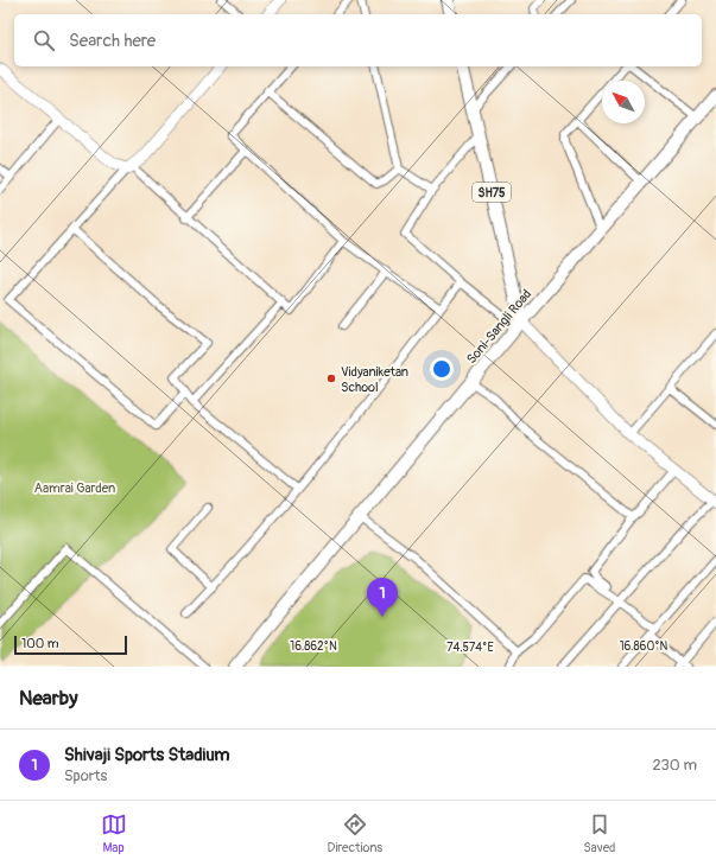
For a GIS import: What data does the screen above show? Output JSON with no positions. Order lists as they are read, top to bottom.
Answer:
{
  "streets": {
    "main road": ["SH75", "Soni-Sangli Road"]
  },
  "crossings": [
    ["SH75", "Soni-Sangli Road"]
  ],
  "parks": ["Aamrai Garden"],
  "places": ["Vidyaniketan School"],
  "scale_bar": "100 m",
  "north": "top left",
  "page": {
    "search": "Search here",
    "pins": "1",
    "scale": "100 m",
    "heading": "Nearby",
    "list": [
      {
        "mark": "1",
        "name": "Shivaji Sports Stadium",
        "note": "Sports",
        "value": "230 m"
      }
    ],
    "nav": ["Map", "Directions", "Saved"]
  },
  "coordinates": ["16.862°N", "16.860°N", "74.574°E"]
}
